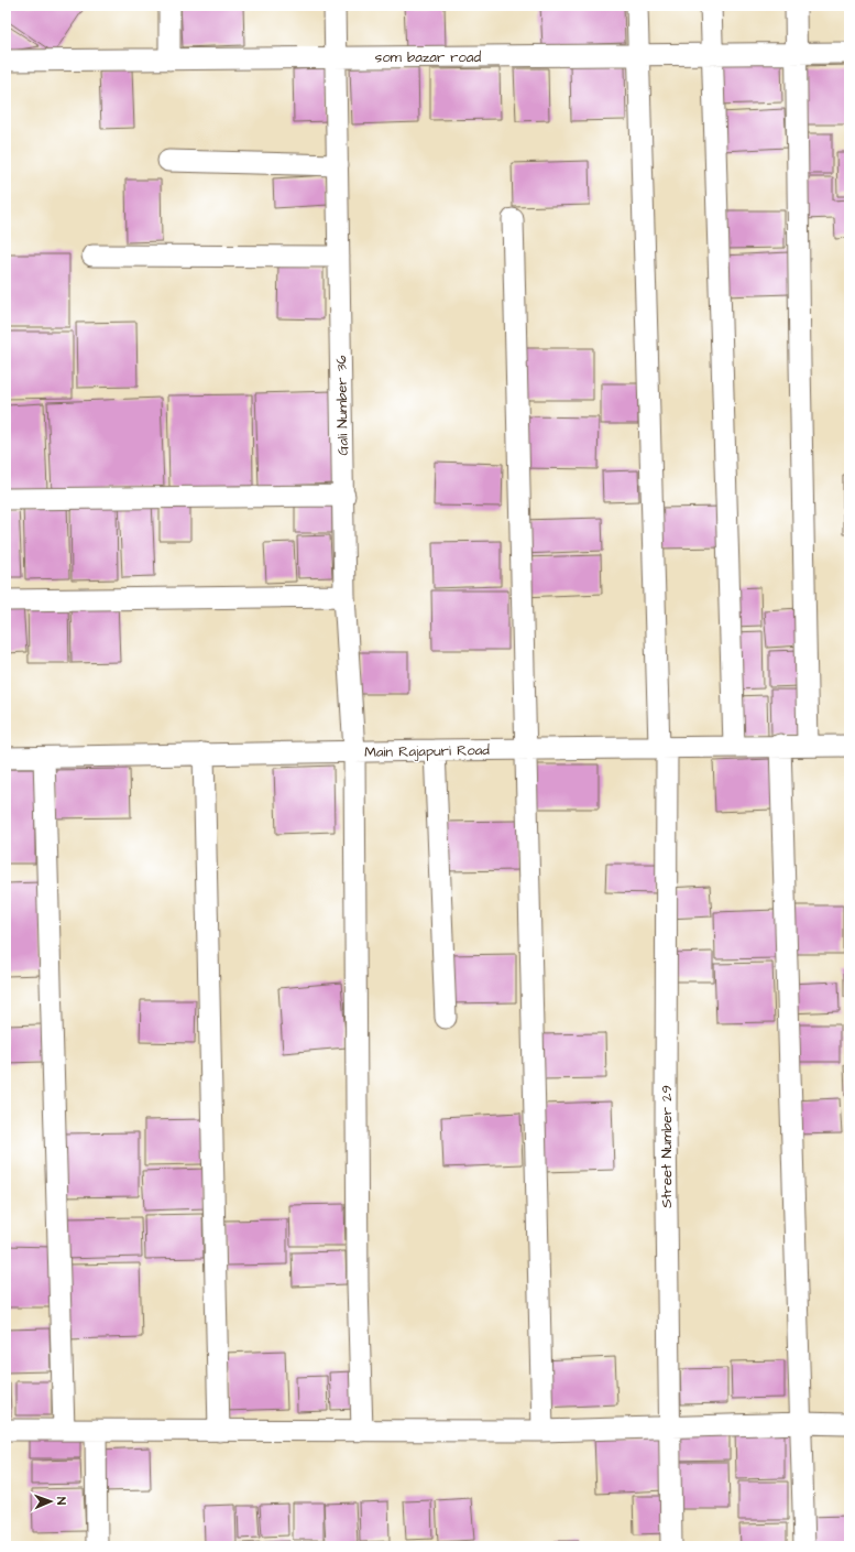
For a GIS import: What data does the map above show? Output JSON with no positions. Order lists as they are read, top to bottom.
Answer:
{
  "streets": {
    "street": [
      "som bazar road",
      "Gali Number 36",
      "Main Rajapuri Road",
      "Street Number 29"
    ]
  },
  "crossings": [
    ["som bazar road", "Gali Number 36"],
    ["som bazar road", "Street Number 29"],
    ["Gali Number 36", "Main Rajapuri Road"],
    ["Main Rajapuri Road", "Street Number 29"]
  ],
  "north": "right"
}
